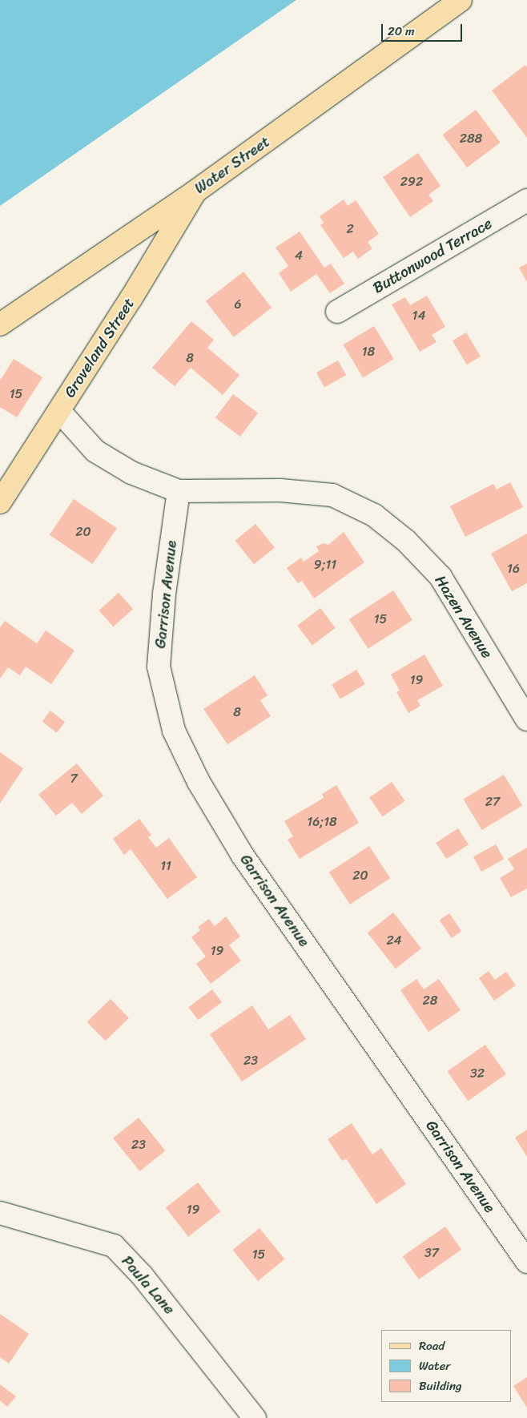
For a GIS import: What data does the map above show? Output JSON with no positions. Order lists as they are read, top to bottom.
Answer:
{
  "streets": {
    "main road": ["Water Street", "Groveland Street"],
    "street": [
      "Buttonwood Terrace",
      "Garrison Avenue",
      "Hazen Avenue",
      "Paula Lane"
    ]
  },
  "crossings": [
    ["Water Street", "Groveland Street"],
    ["Garrison Avenue", "Hazen Avenue"]
  ],
  "house_numbers": [
    "288",
    "292",
    "2",
    "4",
    "6",
    "14",
    "18",
    "8",
    "15",
    "20",
    "9;11",
    "16",
    "15",
    "19",
    "8",
    "7",
    "27",
    "16;18",
    "11",
    "20",
    "24",
    "19",
    "28",
    "23",
    "32",
    "23",
    "19",
    "37",
    "15"
  ],
  "legend": ["Road", "Water", "Building"],
  "scale_bar": "20 m"
}
